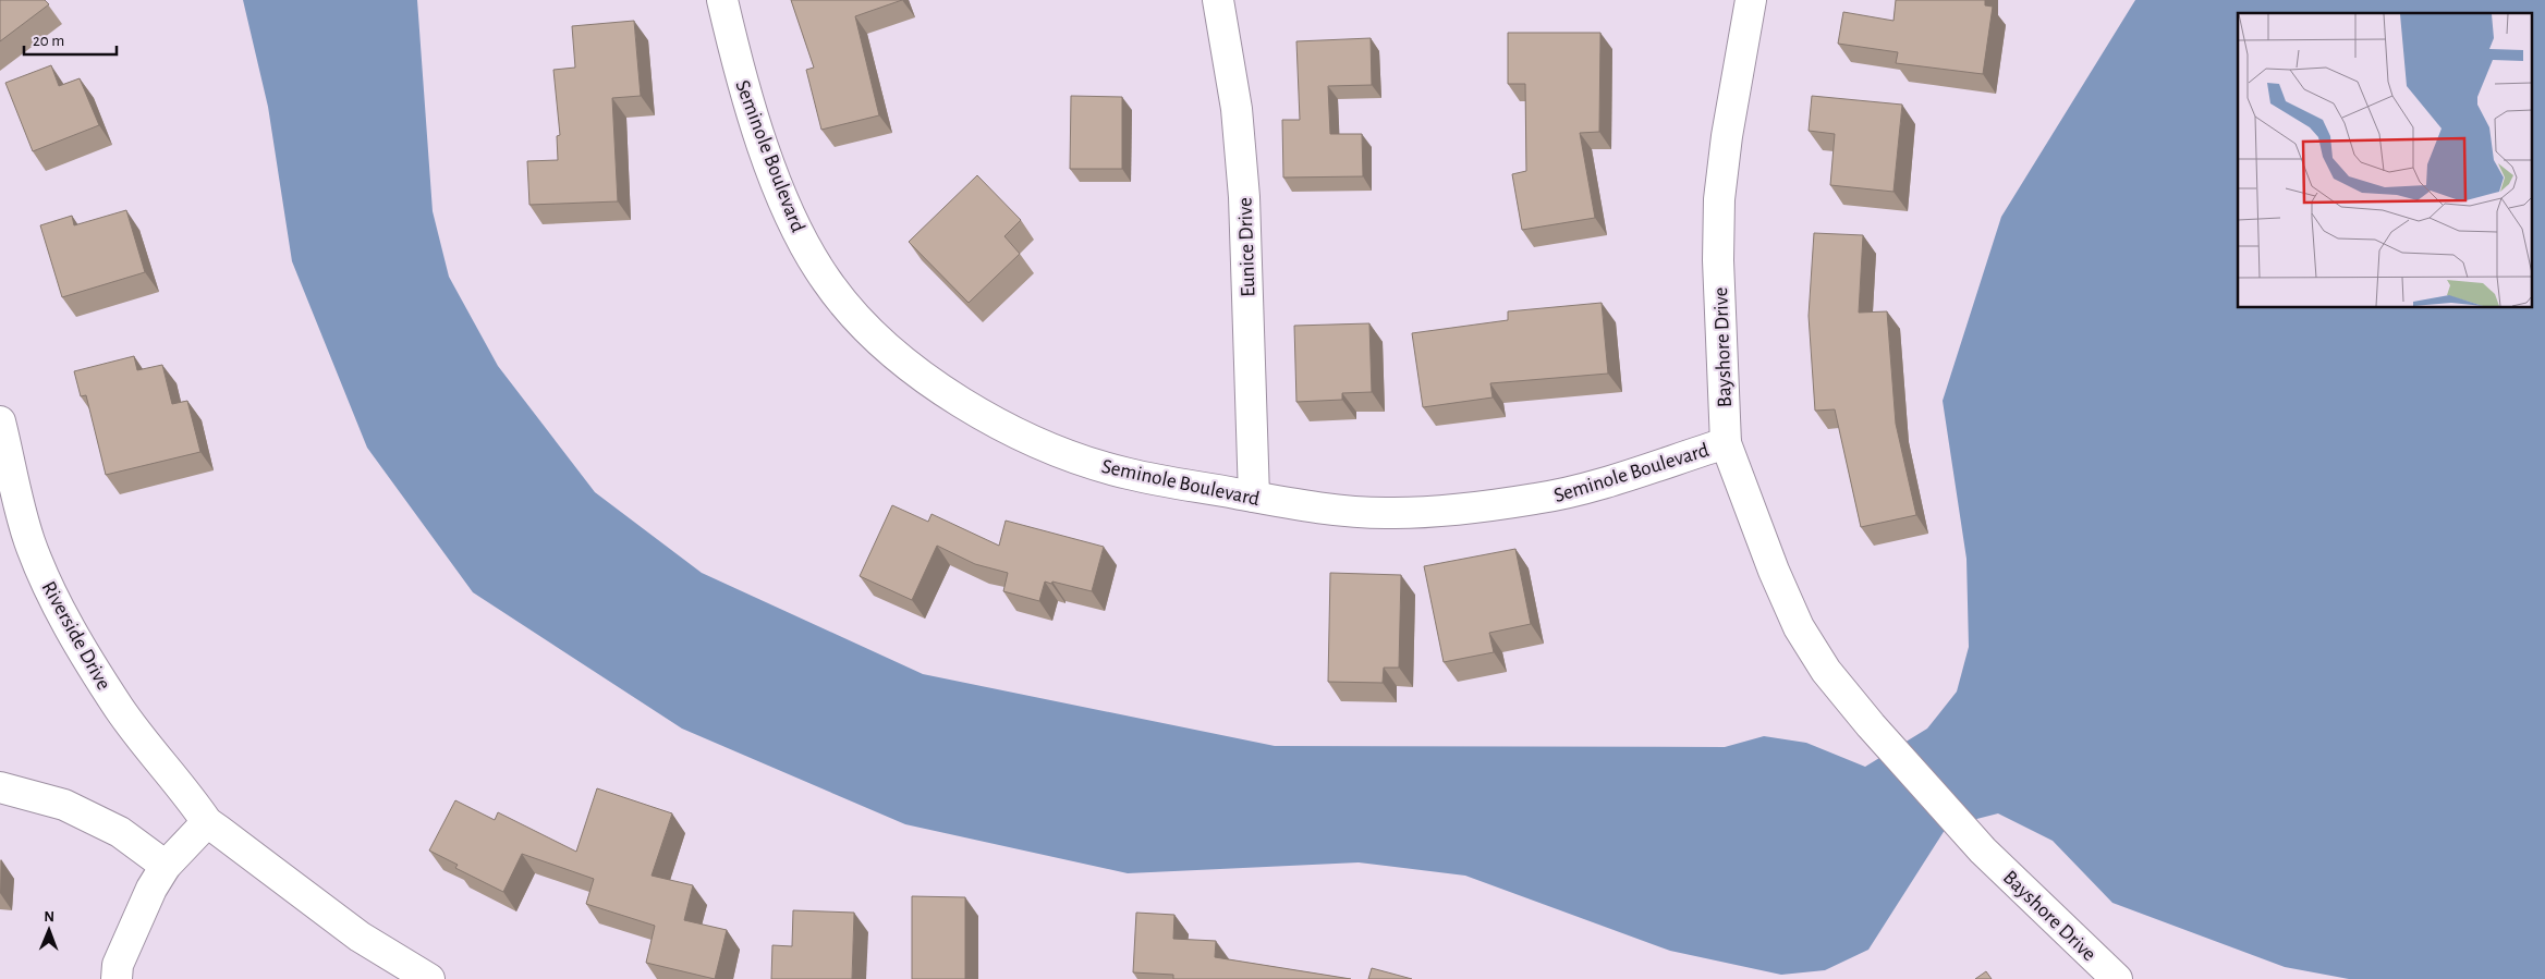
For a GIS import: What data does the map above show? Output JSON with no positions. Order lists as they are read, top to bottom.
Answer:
{
  "streets": {
    "street": [
      "Seminole Boulevard",
      "Eunice Drive",
      "Bayshore Drive",
      "Riverside Drive"
    ]
  },
  "crossings": [
    ["Seminole Boulevard", "Eunice Drive"],
    ["Seminole Boulevard", "Bayshore Drive"]
  ],
  "scale_bar": "20 m",
  "north": "top"
}
